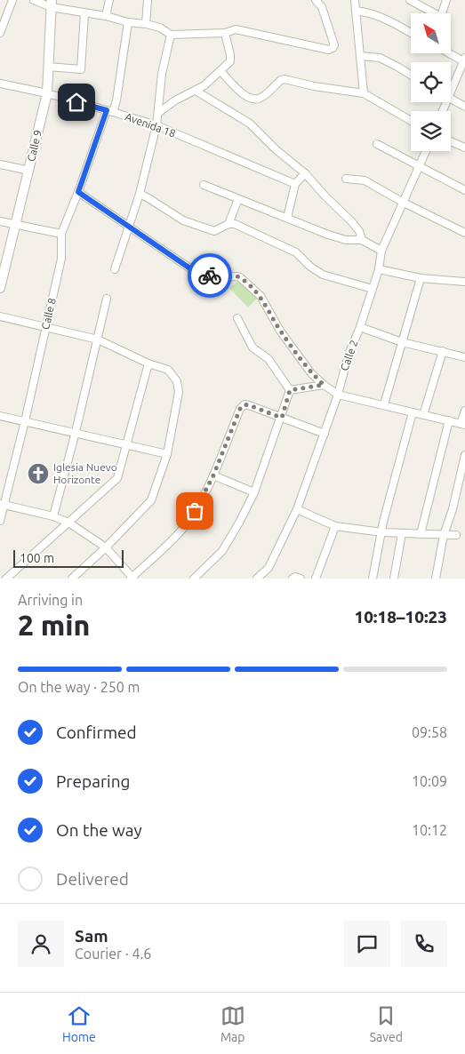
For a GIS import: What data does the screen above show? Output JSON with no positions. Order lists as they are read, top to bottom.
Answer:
{
  "streets": {
    "street": [
      "Avenida 18",
      "Calle 9",
      "Calle 8",
      "Calle 2"
    ]
  },
  "crossings": [
    ["Avenida 18", "Calle 9"],
    ["Avenida 18", "Calle 8"]
  ],
  "places": {
    "church": ["Iglesia Nuevo Horizonte"]
  },
  "scale_bar": "100 m",
  "north": "top left",
  "page": {
    "scale": "100 m",
    "heading": ["2 min", "Arriving in", "10:18–10:23"],
    "panel": ["Sam", "Courier · 4.6"],
    "bar": "On the way · 250 m",
    "list": [
      ["Confirmed", "09:58"],
      ["Preparing", "10:09"],
      ["On the way", "10:12"],
      "Delivered"
    ],
    "tabs": ["Home", "Map", "Saved"]
  }
}
